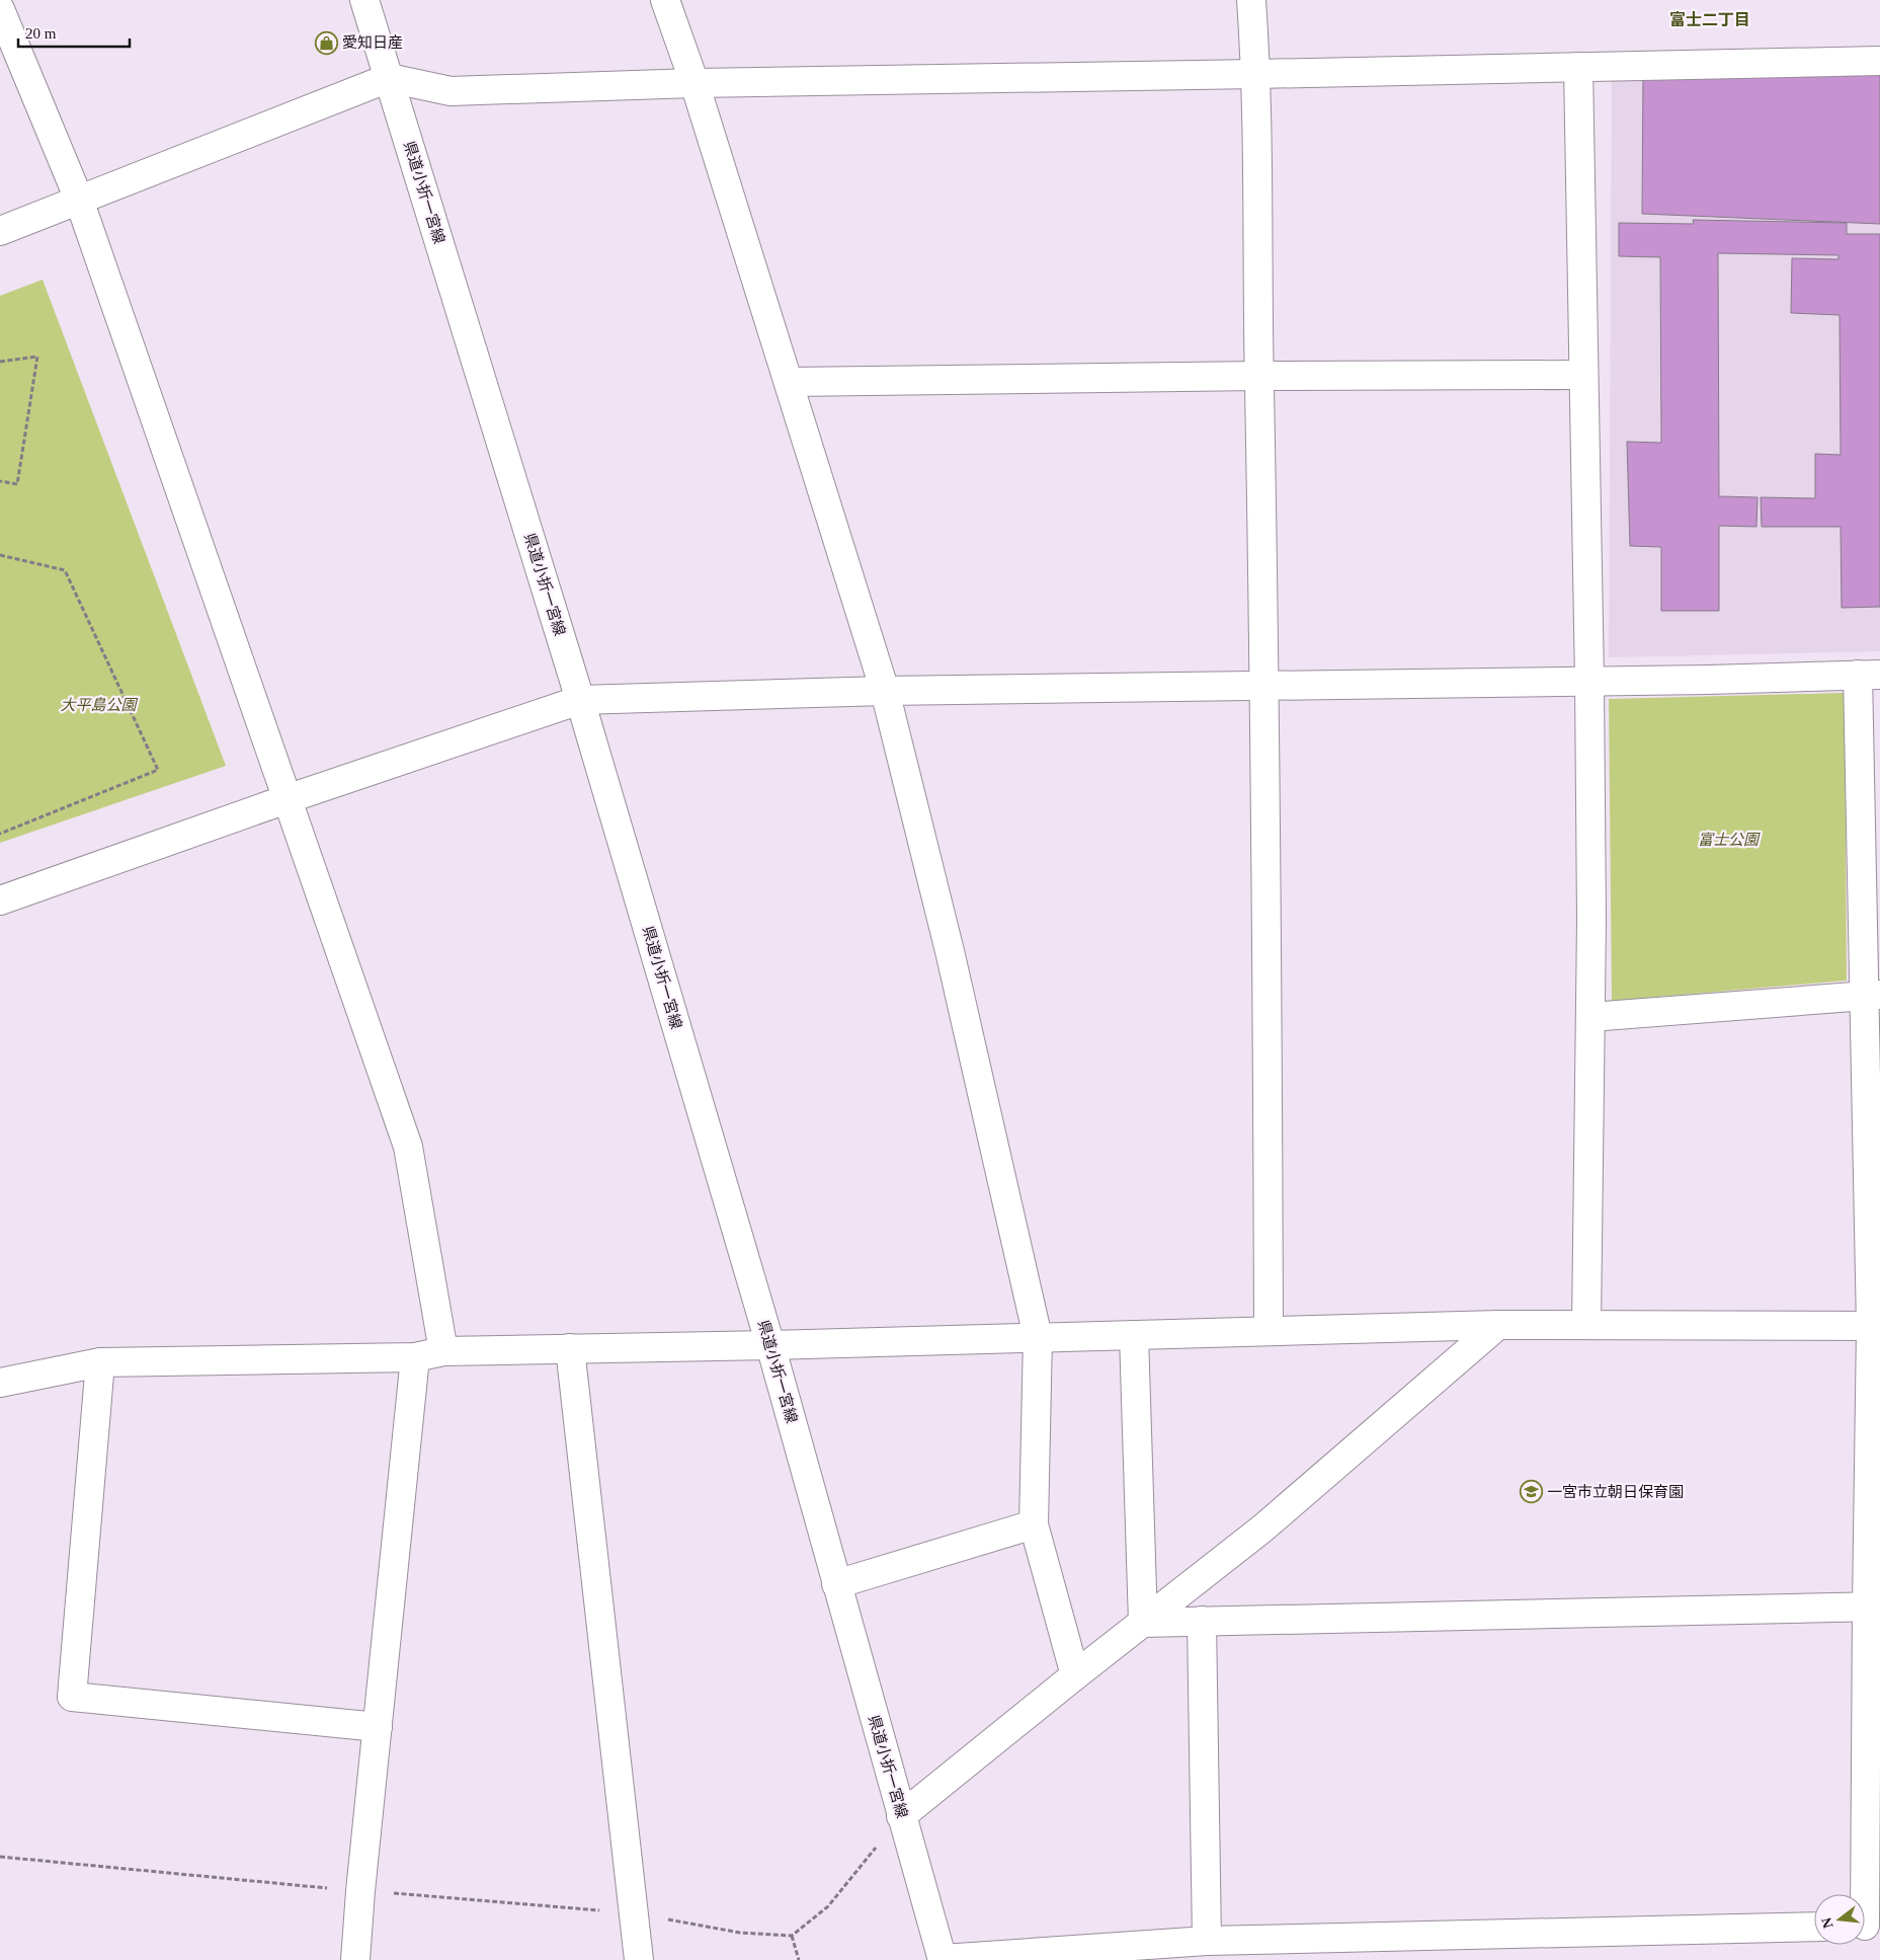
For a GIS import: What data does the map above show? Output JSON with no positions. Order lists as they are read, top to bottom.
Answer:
{
  "streets": {
    "street": ["県道小折一宮線"]
  },
  "districts": ["富士二丁目"],
  "parks": ["大平島公園", "富士公園"],
  "places": {
    "shop": ["愛知日産"],
    "school or university": ["一宮市立朝日保育園"]
  },
  "scale_bar": "20 m",
  "north": "left"
}
